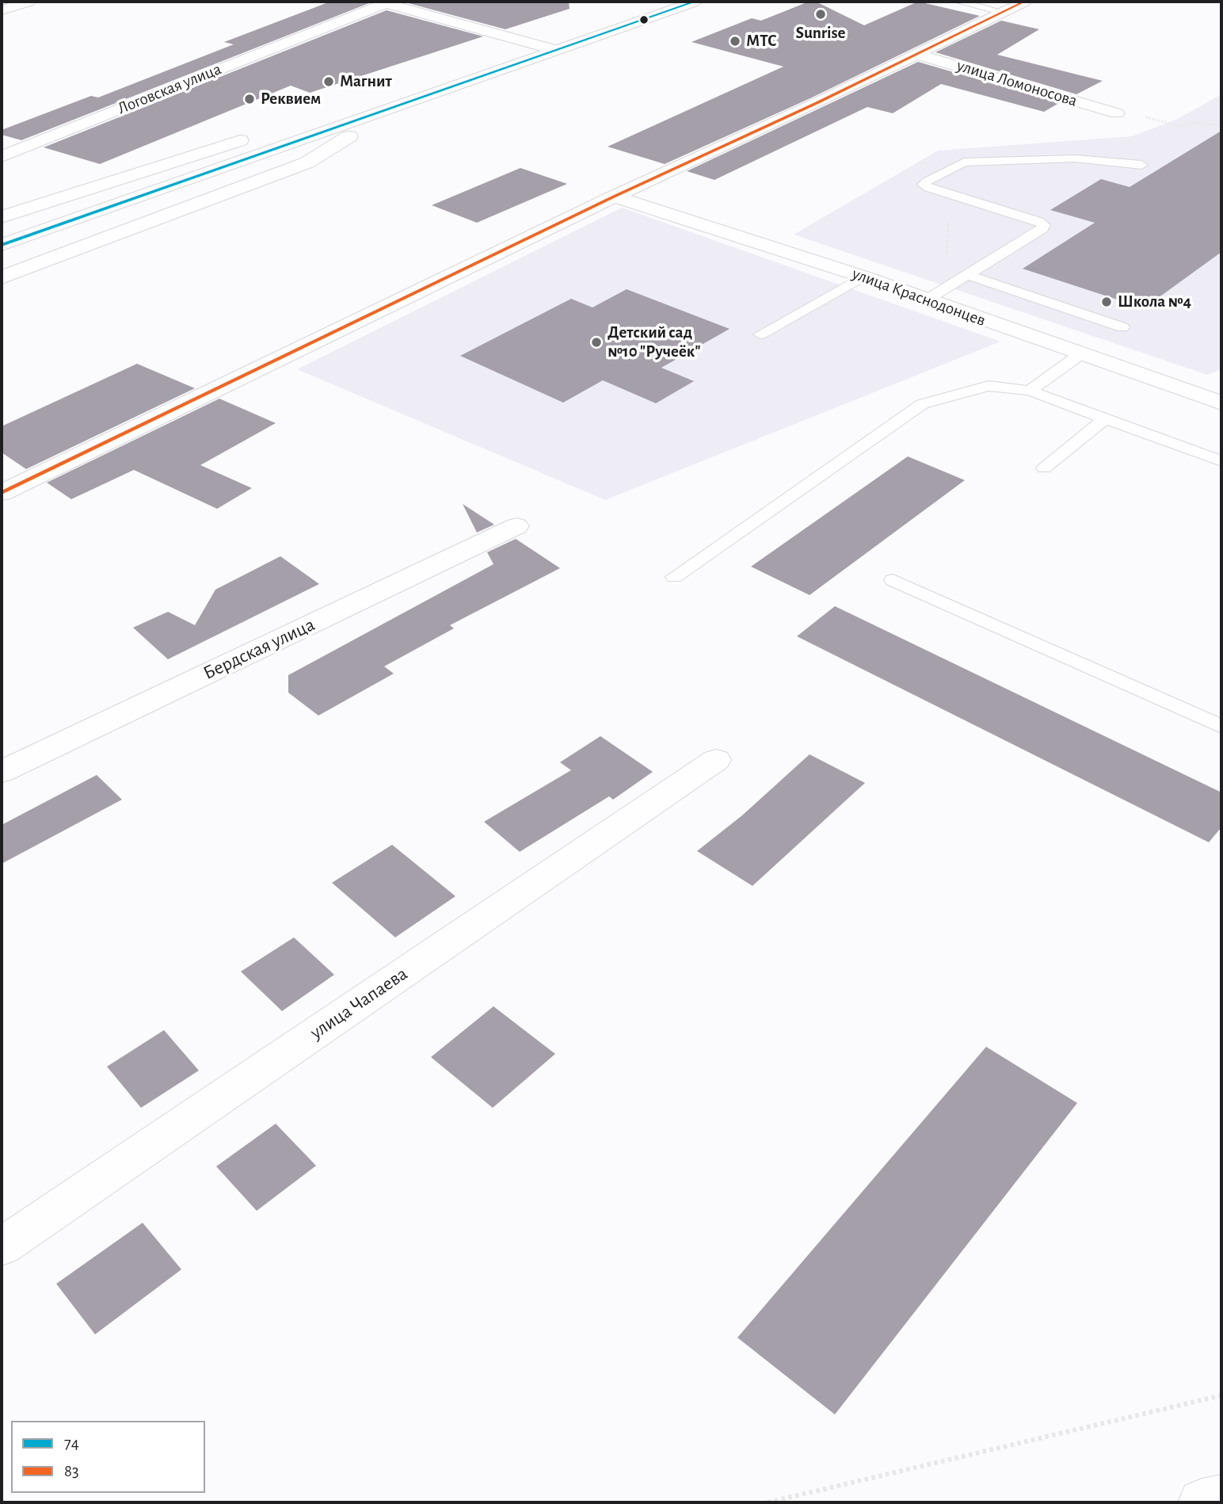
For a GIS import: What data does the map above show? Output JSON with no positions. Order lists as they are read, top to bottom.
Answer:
{
  "streets": {
    "street": [
      "улица Ломоносова",
      "Логовская улица",
      "улица Краснодонцев",
      "Бердская улица",
      "улица Чапаева"
    ]
  },
  "places": [
    "Sunrise",
    "МТС",
    "Магнит",
    "Реквием",
    "Школа №4",
    "Детский сад №10 \"Ручеёк\""
  ],
  "lines": ["transit line 74", "transit line 83"],
  "legend": ["74", "83"]
}
